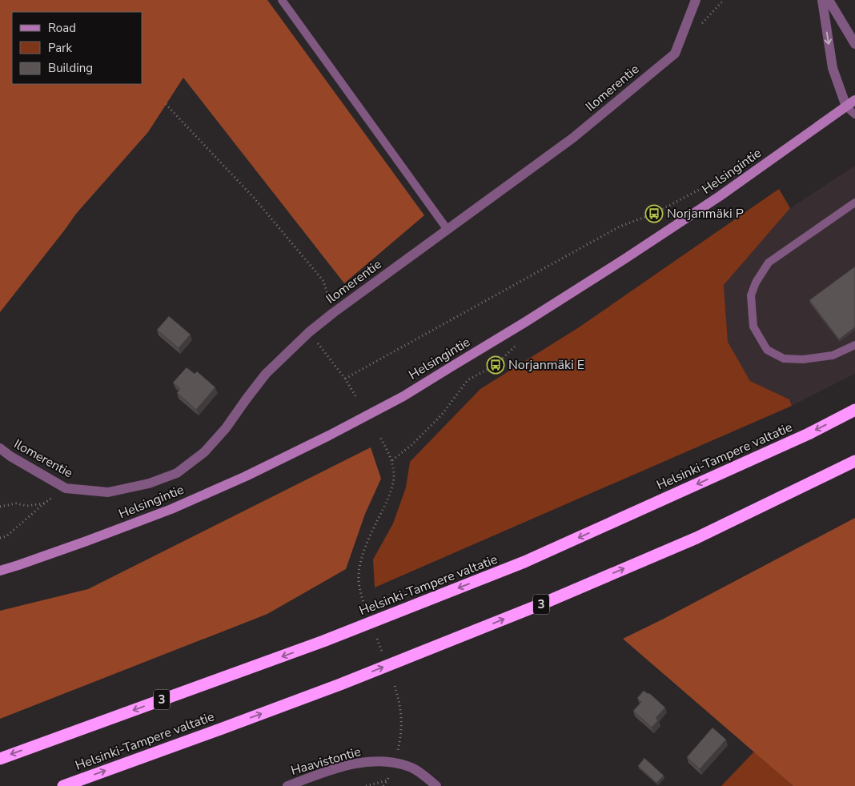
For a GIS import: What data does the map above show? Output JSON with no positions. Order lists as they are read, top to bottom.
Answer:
{
  "streets": {
    "highway": ["Helsinki-Tampere valtatie", "3"],
    "main road": ["Helsingintie"],
    "street": ["Ilomerentie", "Haavistontie"]
  },
  "places": {
    "bus stop": ["Norjanmäki P", "Norjanmäki E"]
  },
  "legend": ["Road", "Park", "Building"]
}
